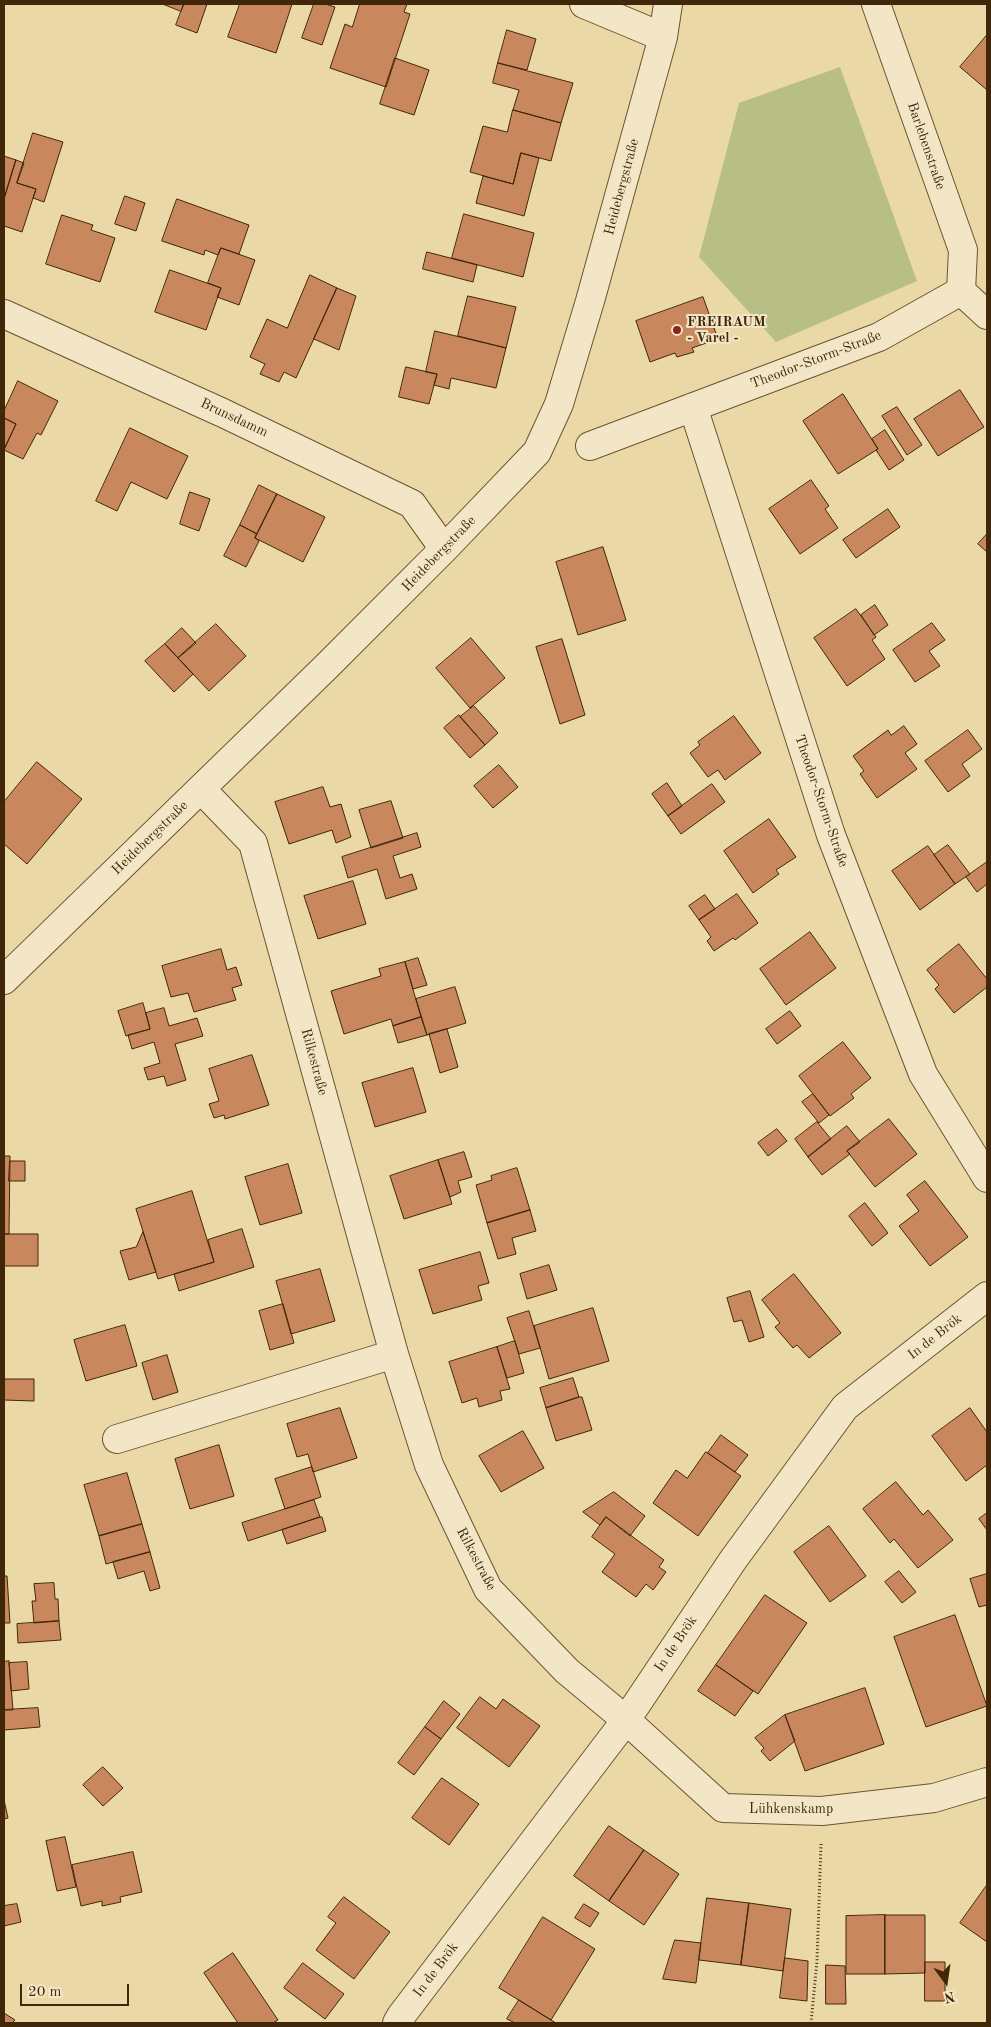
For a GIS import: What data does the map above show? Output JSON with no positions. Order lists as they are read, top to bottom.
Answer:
{
  "streets": {
    "street": [
      "Barlebenstraße",
      "Heidebergstraße",
      "Theodor-Storm-Straße",
      "Brunsdamm",
      "Rilkestraße",
      "In de Brök",
      "Lühkenskamp"
    ]
  },
  "crossings": [
    ["Barlebenstraße", "Theodor-Storm-Straße"],
    ["Heidebergstraße", "Brunsdamm"],
    ["Heidebergstraße", "Rilkestraße"],
    ["Rilkestraße", "In de Brök"],
    ["Rilkestraße", "Lühkenskamp"],
    ["In de Brök", "Lühkenskamp"]
  ],
  "places": ["FREIRAUM - Varel -"],
  "scale_bar": "20 m",
  "north": "bottom"
}
